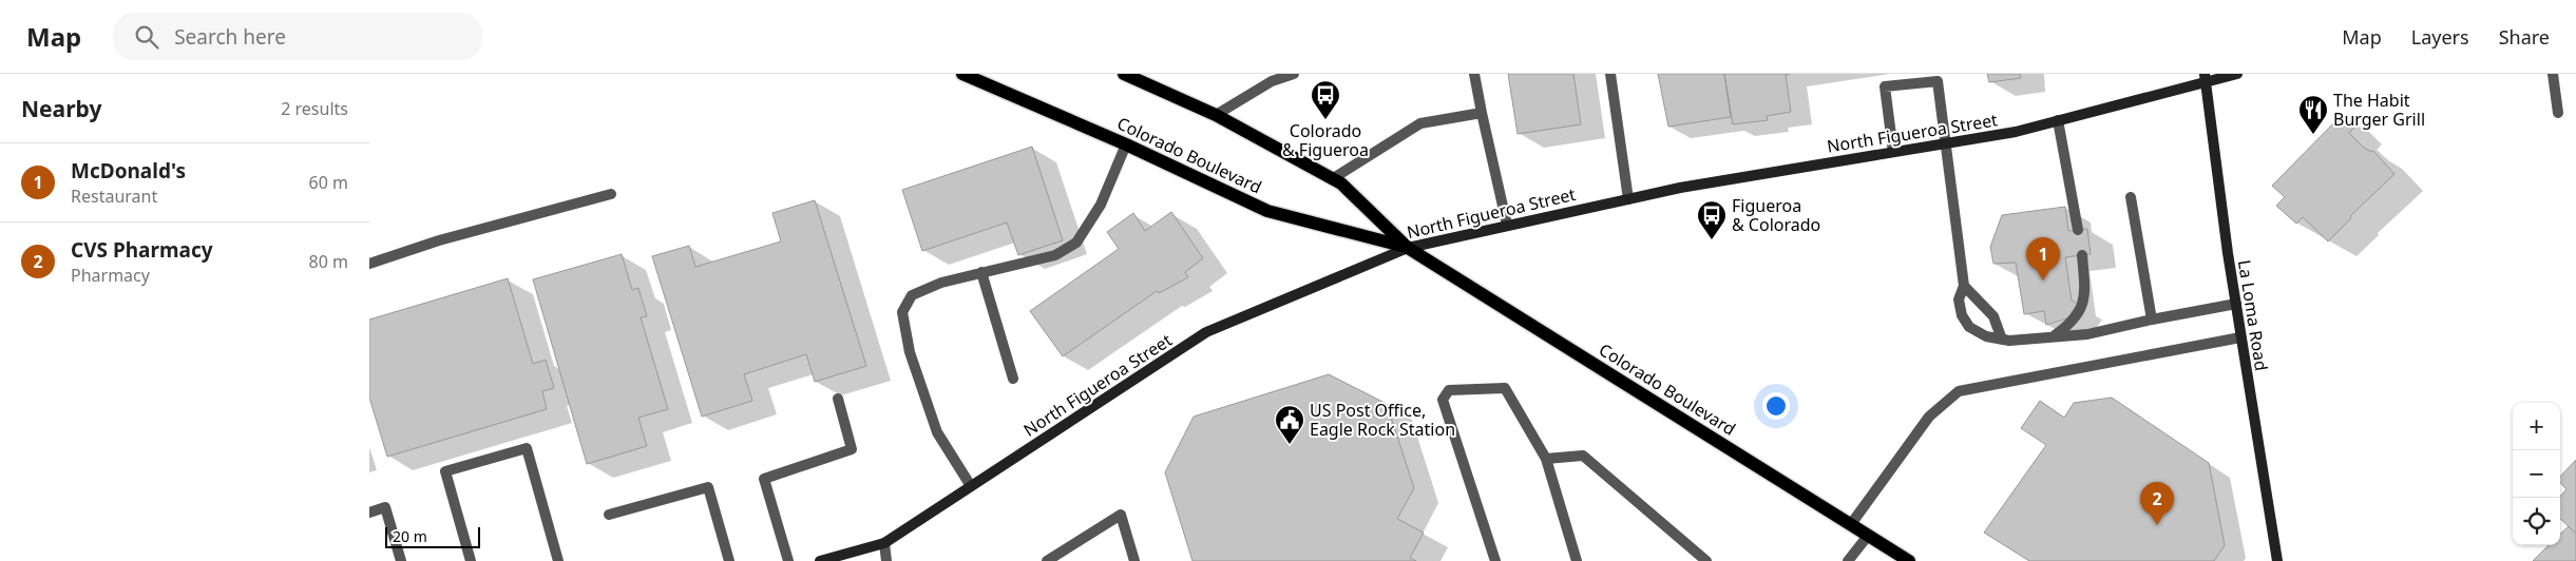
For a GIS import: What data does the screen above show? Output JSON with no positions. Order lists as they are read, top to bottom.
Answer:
{
  "streets": {
    "main road": ["North Figueroa Street", "Colorado Boulevard", "La Loma Road"]
  },
  "crossings": [
    ["North Figueroa Street", "Colorado Boulevard"],
    ["North Figueroa Street", "La Loma Road"]
  ],
  "places": {
    "bus stop": ["Colorado & Figueroa", "Figueroa & Colorado"],
    "restaurant": ["The Habit Burger Grill"],
    "public building": ["US Post Office, Eagle Rock Station"]
  },
  "scale_bar": "20 m",
  "page": {
    "header": "Map",
    "search": "Search here",
    "nav": ["Map", "Layers", "Share"],
    "heading": ["Nearby", "2 results"],
    "list": [
      {
        "mark": "1",
        "name": "McDonald's",
        "note": "Restaurant",
        "value": "60 m"
      },
      {
        "mark": "2",
        "name": "CVS Pharmacy",
        "note": "Pharmacy",
        "value": "80 m"
      }
    ],
    "pins": ["1", "2"],
    "map_buttons": ["+", "−"],
    "scale": "20 m"
  }
}
